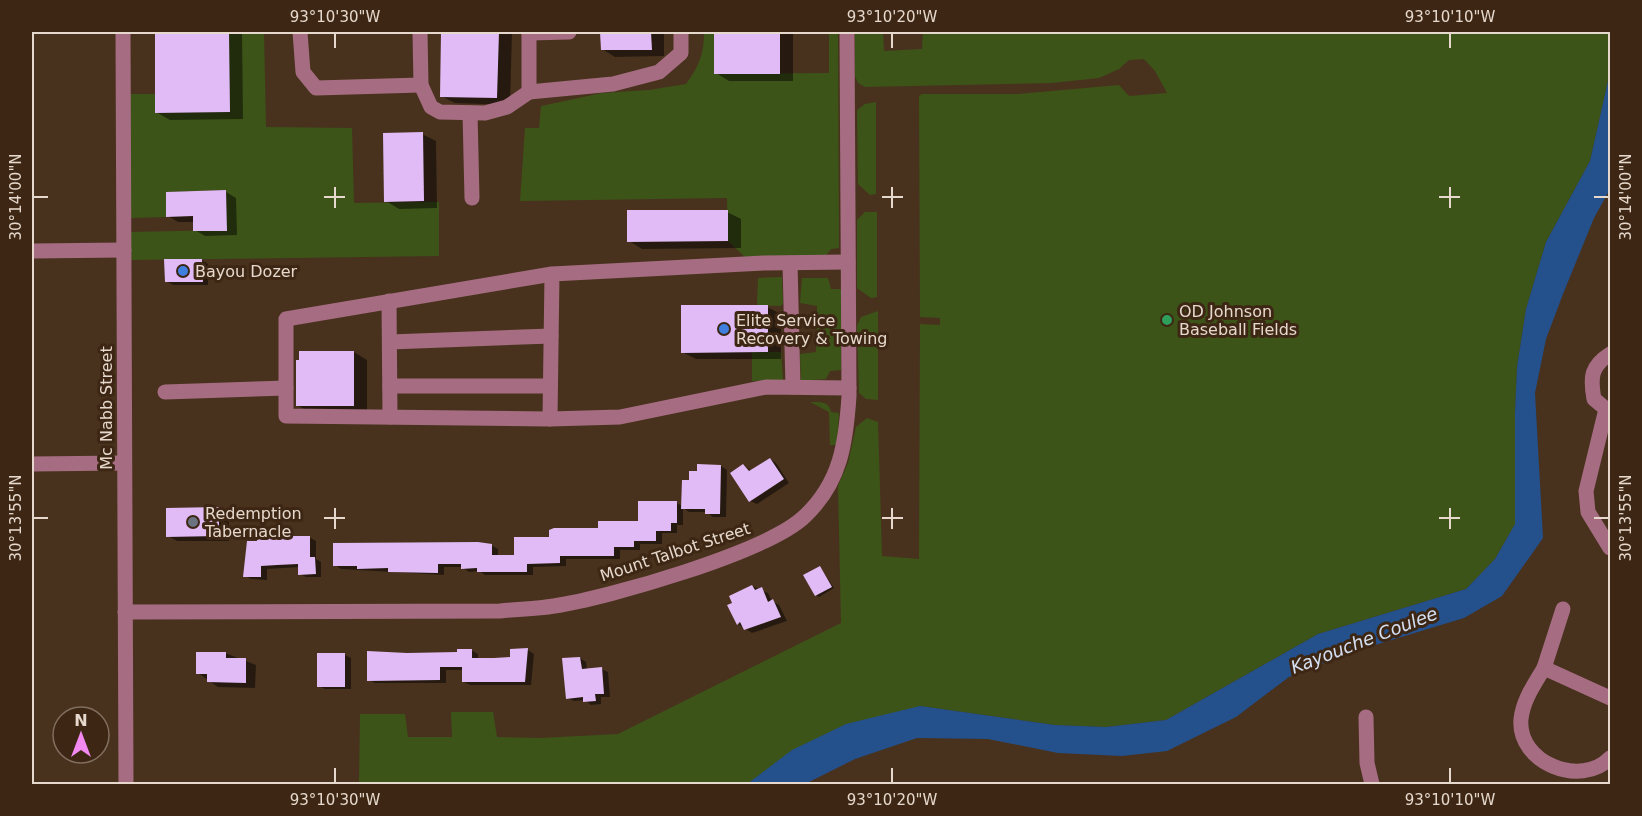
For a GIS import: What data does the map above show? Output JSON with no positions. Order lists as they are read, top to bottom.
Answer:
{
  "streets": {
    "street": ["Mc Nabb Street", "Mount Talbot Street"]
  },
  "crossings": [
    ["Mc Nabb Street", "Mount Talbot Street"]
  ],
  "water": ["Kayouche Coulee"],
  "places": [
    "Bayou Dozer",
    "OD Johnson Baseball Fields",
    "Elite Service Recovery & Towing",
    "Redemption Tabernacle"
  ],
  "north": "top",
  "coordinates": [
    "93°10'30\"W",
    "93°10'20\"W",
    "93°10'10\"W",
    "30°14'00\"N",
    "30°13'55\"N"
  ]
}
